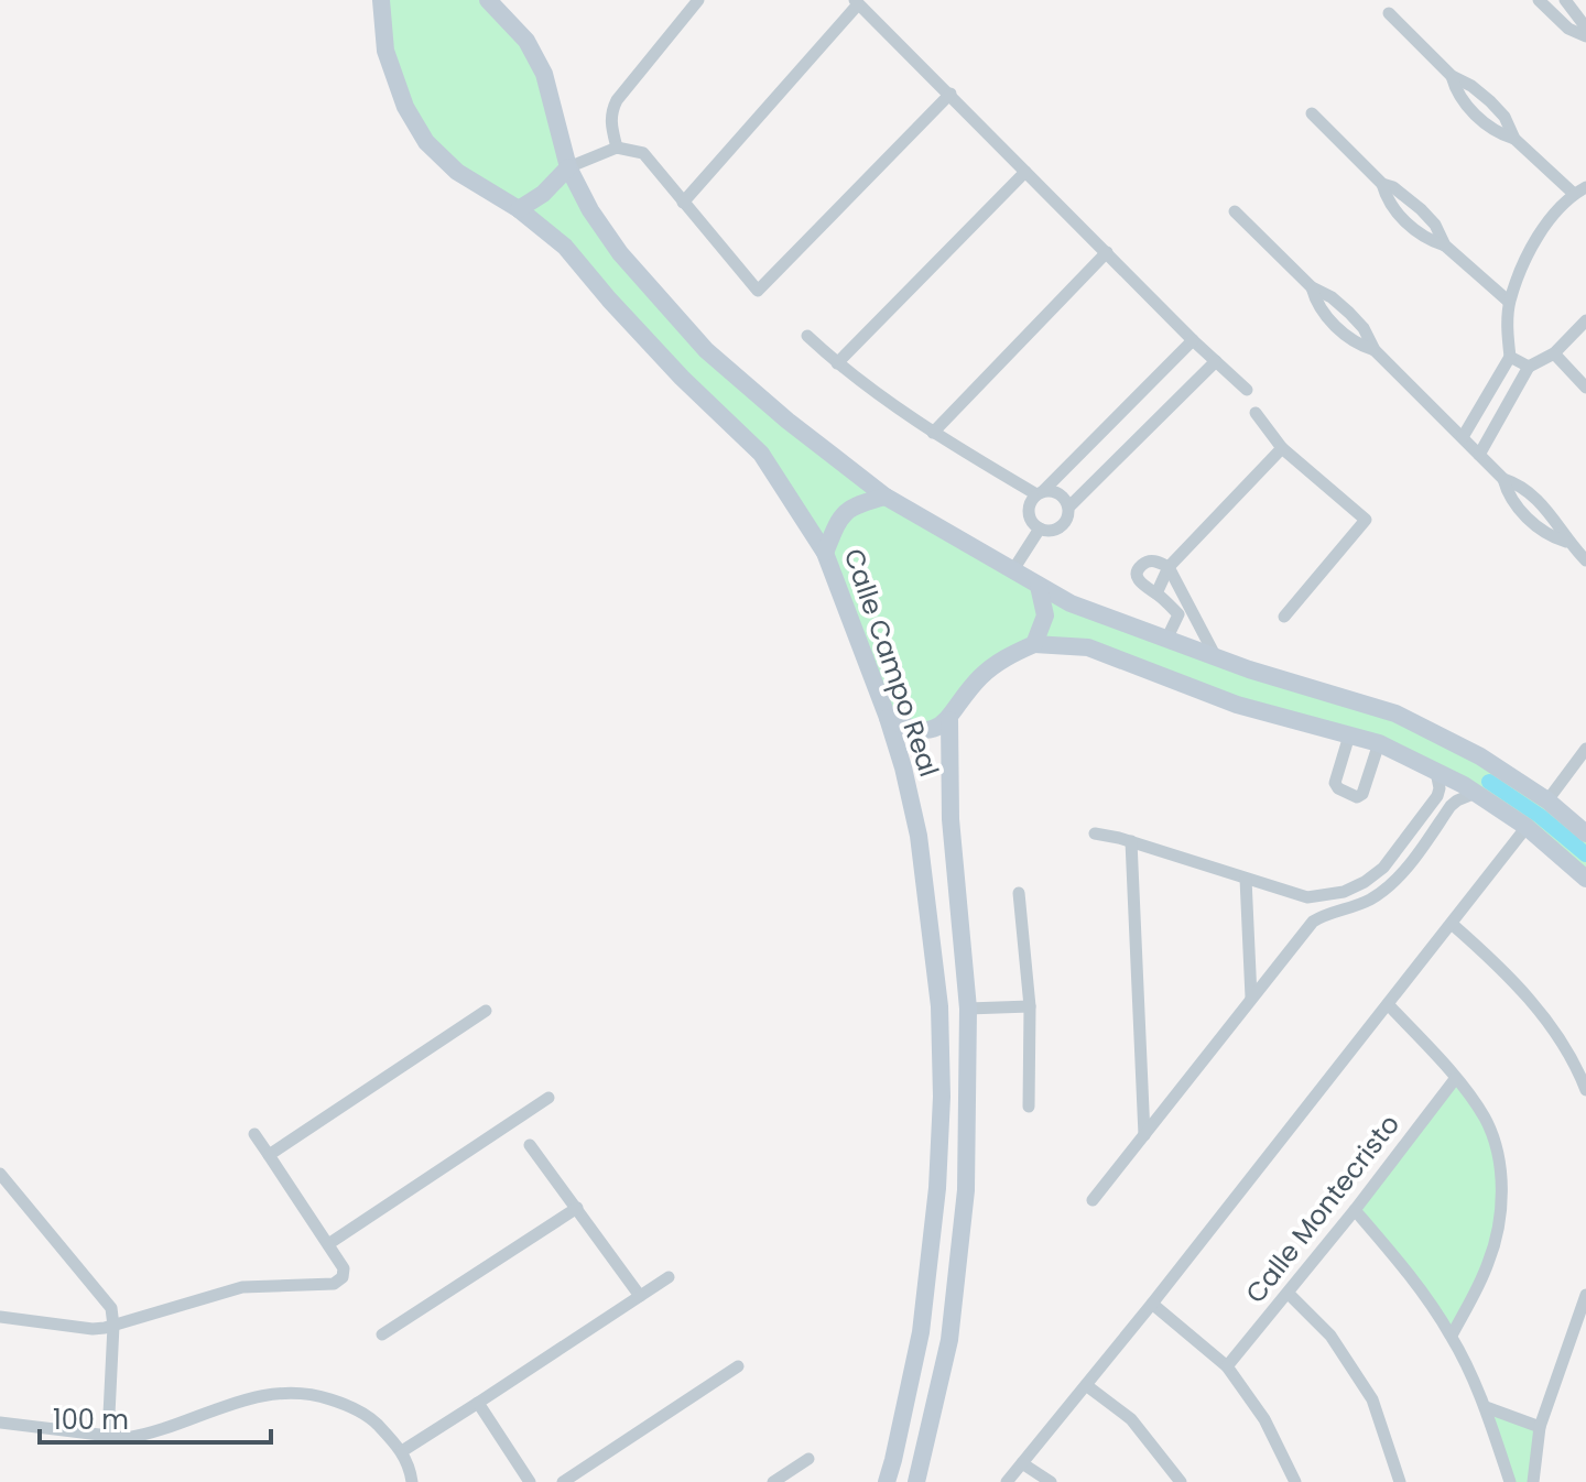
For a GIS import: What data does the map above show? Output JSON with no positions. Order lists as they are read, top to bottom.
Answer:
{
  "streets": {
    "street": ["Calle Campo Real", "Calle Montecristo"]
  },
  "scale_bar": "100 m"
}
